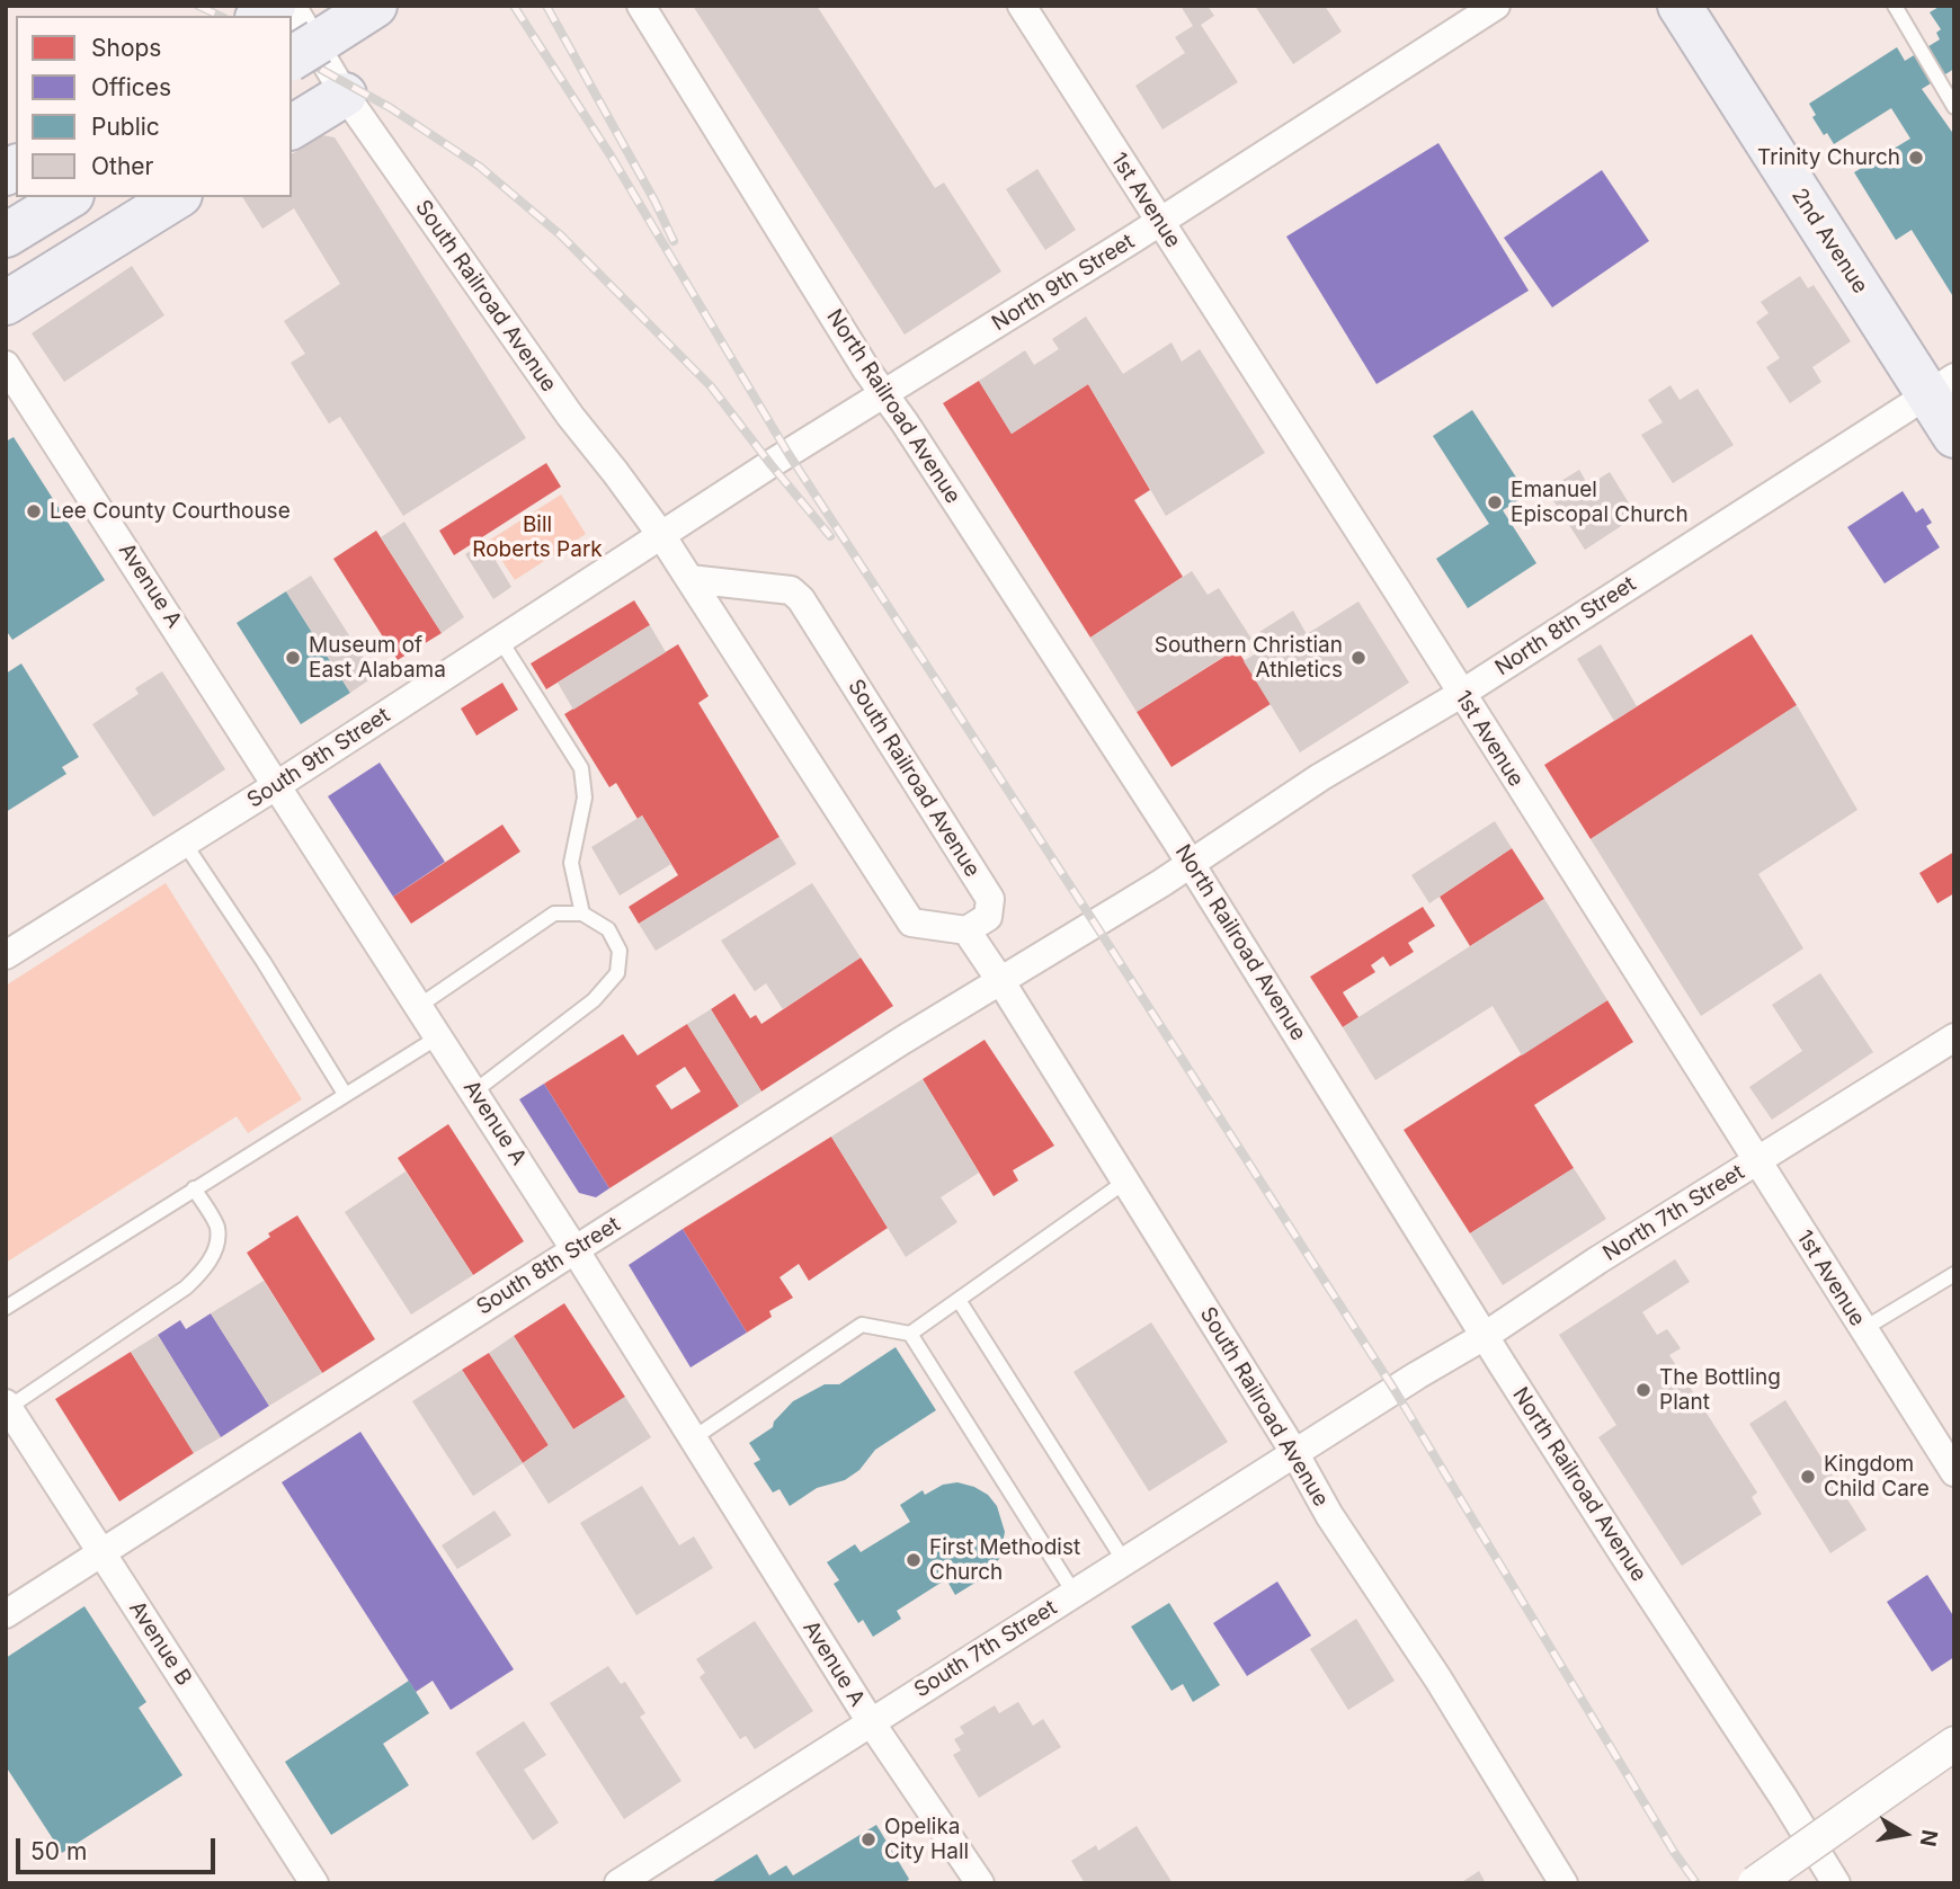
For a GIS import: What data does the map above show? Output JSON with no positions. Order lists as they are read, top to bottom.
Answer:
{
  "streets": {
    "main road": ["2nd Avenue"],
    "street": [
      "1st Avenue",
      "North 9th Street",
      "South Railroad Avenue",
      "North Railroad Avenue",
      "Avenue A",
      "North 8th Street",
      "South 9th Street",
      "North 7th Street",
      "South 8th Street",
      "Avenue B",
      "South 7th Street"
    ]
  },
  "crossings": [
    ["1st Avenue", "North 9th Street"],
    ["1st Avenue", "North 8th Street"],
    ["1st Avenue", "North 7th Street"],
    ["2nd Avenue", "North 8th Street"],
    ["North 9th Street", "North Railroad Avenue"],
    ["North 9th Street", "South 9th Street"],
    ["South Railroad Avenue", "South 9th Street"],
    ["South Railroad Avenue", "South 8th Street"],
    ["South Railroad Avenue", "South 7th Street"],
    ["North Railroad Avenue", "North 8th Street"],
    ["North Railroad Avenue", "North 7th Street"],
    ["Avenue A", "South 9th Street"],
    ["Avenue A", "South 8th Street"],
    ["Avenue A", "South 7th Street"],
    ["North 8th Street", "South 8th Street"],
    ["North 7th Street", "South 7th Street"],
    ["South 8th Street", "Avenue B"]
  ],
  "parks": ["Bill Roberts Park"],
  "places": [
    "Trinity Church",
    "Emanuel Episcopal Church",
    "Lee County Courthouse",
    "Museum of East Alabama",
    "Southern Christian Athletics",
    "The Bottling Plant",
    "Kingdom Child Care",
    "First Methodist Church",
    "Opelika City Hall"
  ],
  "legend": [
    "Shops",
    "Offices",
    "Public",
    "Other"
  ],
  "scale_bar": "50 m",
  "north": "right"
}
